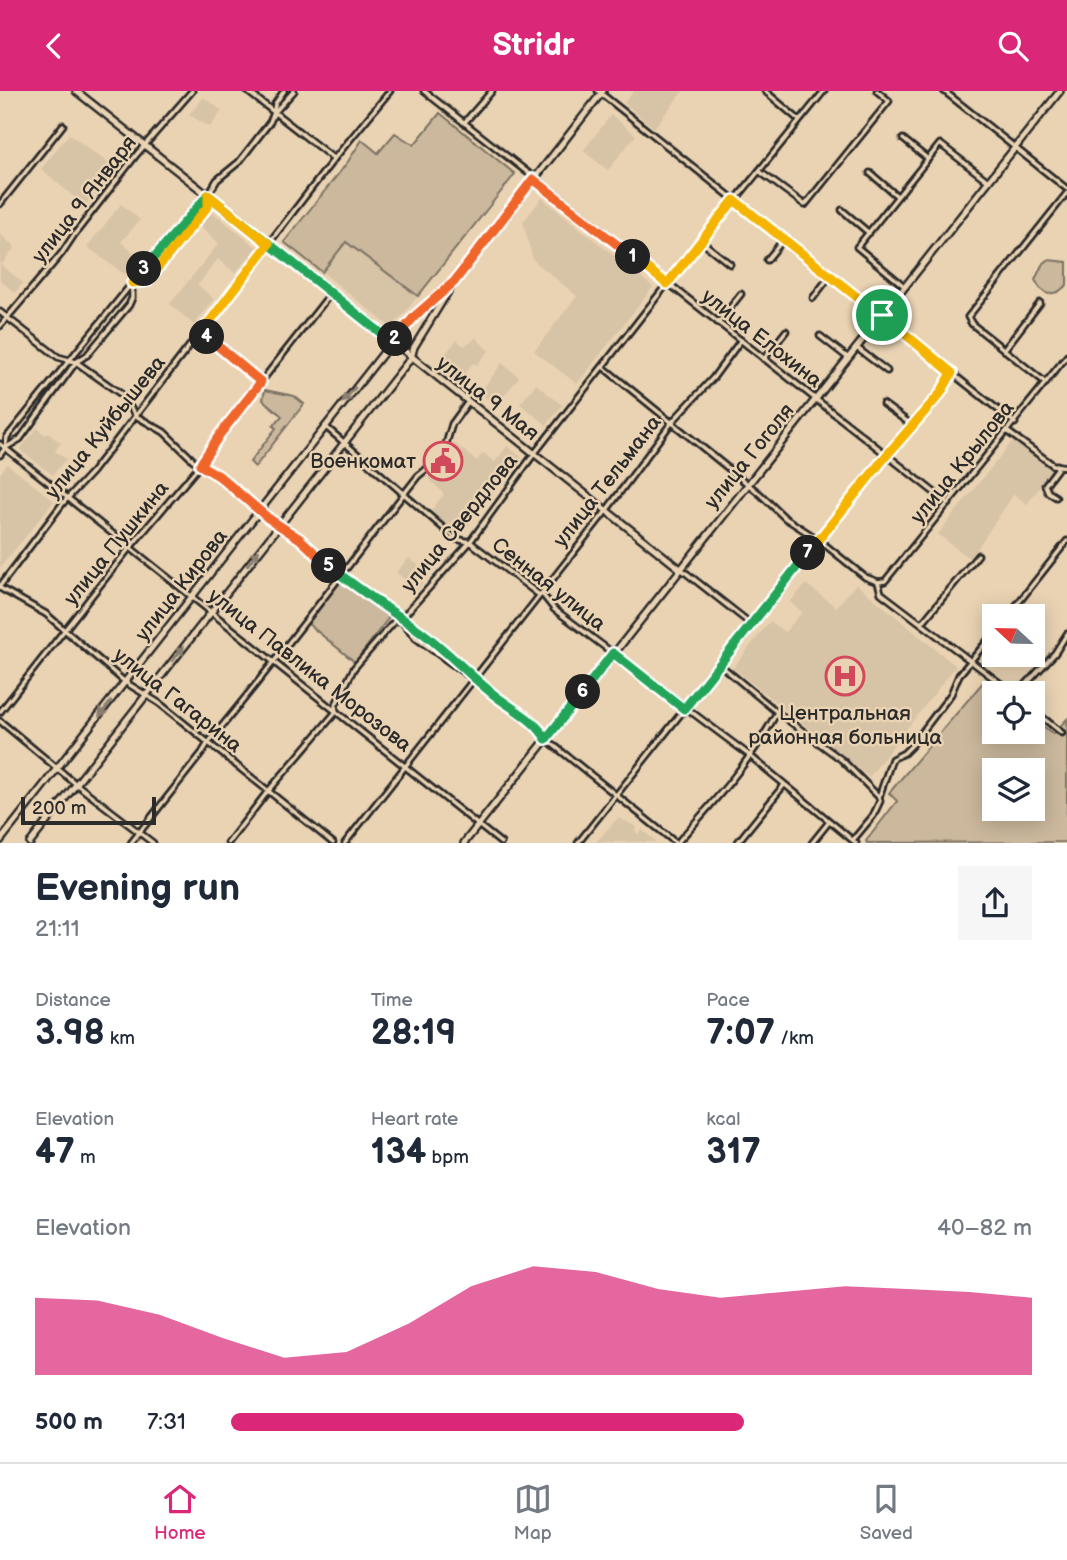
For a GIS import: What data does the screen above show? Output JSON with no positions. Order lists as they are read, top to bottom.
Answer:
{
  "streets": {
    "street": [
      "улица 9 Января",
      "улица Елохина",
      "улица 9 Мая",
      "улица Куйбышева",
      "улица Гоголя",
      "улица Крылова",
      "улица Тельмана",
      "улица Свердлова",
      "улица Пушкина",
      "Сенная улица",
      "улица Кирова",
      "улица Павлика Морозова",
      "улица Гагарина"
    ]
  },
  "crossings": [
    ["улица 9 Января", "улица 9 Мая"],
    ["улица Елохина", "улица Гоголя"],
    ["улица Елохина", "улица Крылова"],
    ["улица Елохина", "улица Тельмана"],
    ["улица Елохина", "улица Свердлова"],
    ["улица Елохина", "улица Кирова"],
    ["улица 9 Мая", "улица Куйбышева"],
    ["улица 9 Мая", "улица Гоголя"],
    ["улица 9 Мая", "улица Тельмана"],
    ["улица 9 Мая", "улица Свердлова"],
    ["улица 9 Мая", "улица Пушкина"],
    ["улица 9 Мая", "улица Кирова"],
    ["улица Куйбышева", "улица Павлика Морозова"],
    ["улица Куйбышева", "улица Гагарина"],
    ["улица Гоголя", "Сенная улица"],
    ["улица Гоголя", "улица Павлика Морозова"],
    ["улица Тельмана", "Сенная улица"],
    ["улица Тельмана", "улица Павлика Морозова"],
    ["улица Свердлова", "Сенная улица"],
    ["улица Свердлова", "улица Павлика Морозова"],
    ["улица Свердлова", "улица Гагарина"],
    ["улица Пушкина", "улица Павлика Морозова"],
    ["улица Пушкина", "улица Гагарина"],
    ["Сенная улица", "улица Кирова"],
    ["улица Кирова", "улица Павлика Морозова"],
    ["улица Кирова", "улица Гагарина"]
  ],
  "places": {
    "public building": ["Военкомат"],
    "hospital": ["Центральная районная больница"]
  },
  "scale_bar": "200 m",
  "north": "left",
  "page": {
    "header": "Stridr",
    "pins": [
      "1",
      "3",
      "4",
      "2",
      "7",
      "5",
      "6"
    ],
    "scale": "200 m",
    "heading": ["Evening run", "21:11"],
    "stats": [
      ["Distance", "3.98 km"],
      ["Time", "28:19"],
      ["Pace", "7:07 /km"],
      ["Elevation", "47 m"],
      ["Heart rate", "134 bpm"],
      ["kcal", "317"]
    ],
    "chart": ["Elevation", "40–82 m"],
    "list": [
      {
        "name": "500 m",
        "note": "7:31"
      }
    ],
    "tabs": ["Home", "Map", "Saved"]
  }
}
